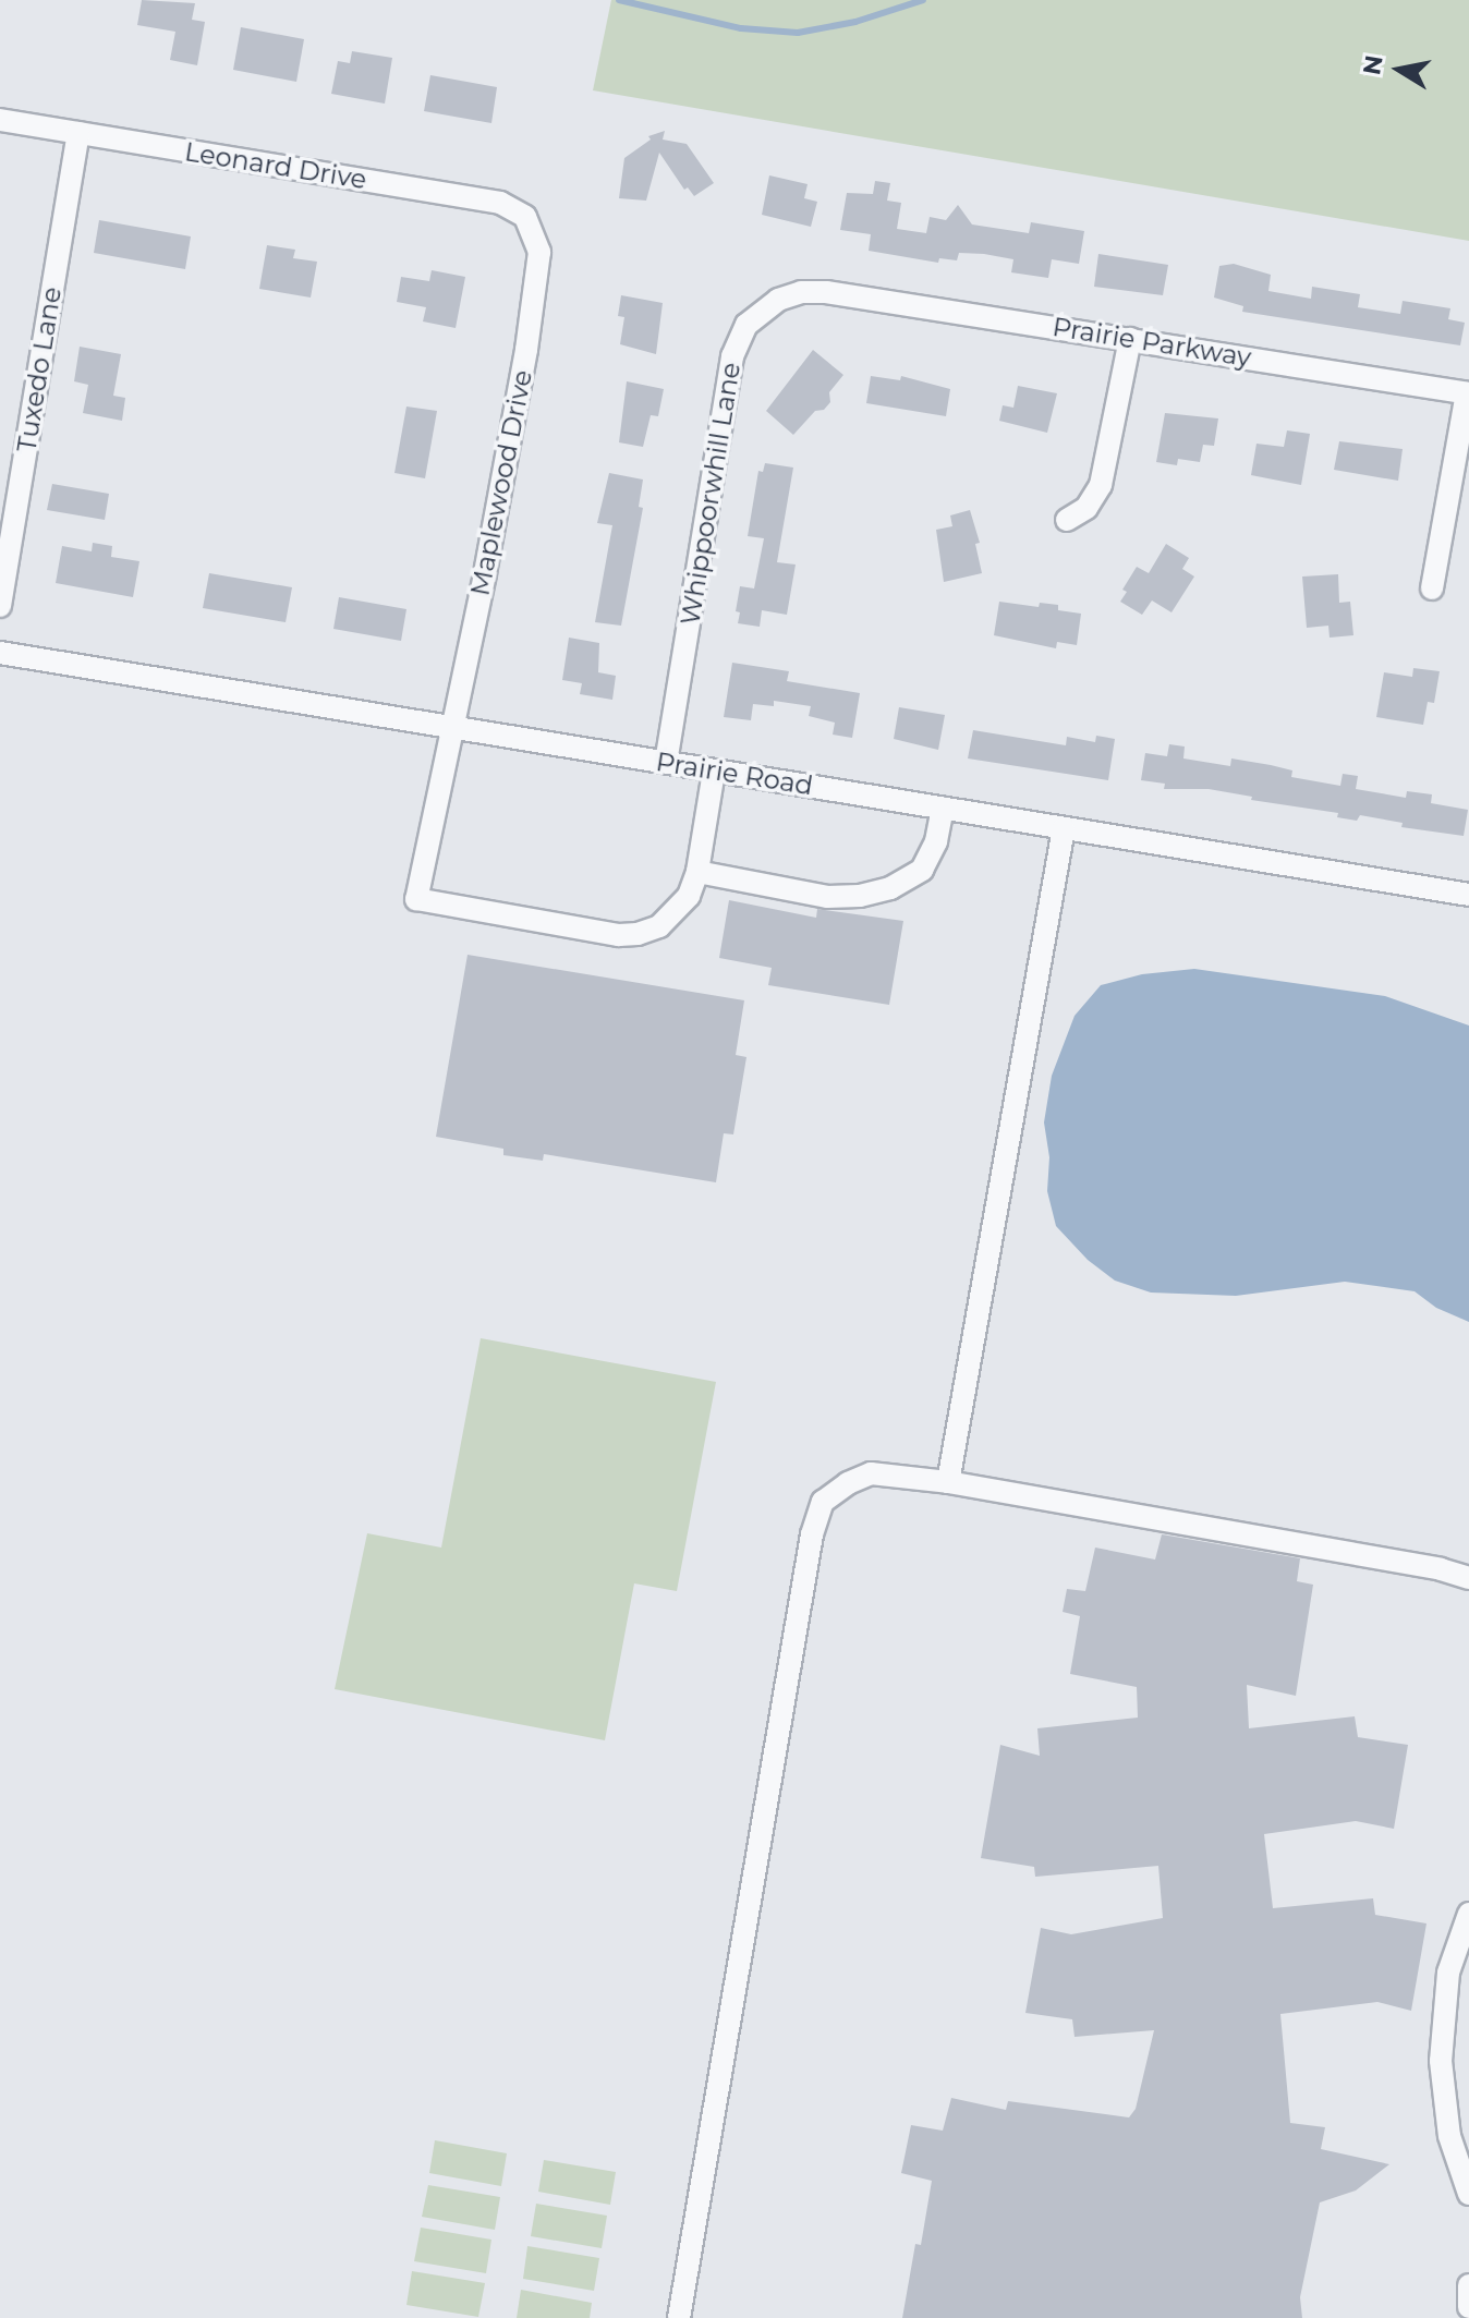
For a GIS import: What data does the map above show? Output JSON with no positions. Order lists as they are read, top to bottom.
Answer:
{
  "streets": {
    "street": [
      "Leonard Drive",
      "Prairie Parkway",
      "Tuxedo Lane",
      "Maplewood Drive",
      "Whippoorwhill Lane",
      "Prairie Road"
    ]
  },
  "crossings": [
    ["Leonard Drive", "Tuxedo Lane"],
    ["Leonard Drive", "Maplewood Drive"],
    ["Prairie Parkway", "Whippoorwhill Lane"],
    ["Maplewood Drive", "Prairie Road"],
    ["Whippoorwhill Lane", "Prairie Road"]
  ],
  "north": "left"
}
